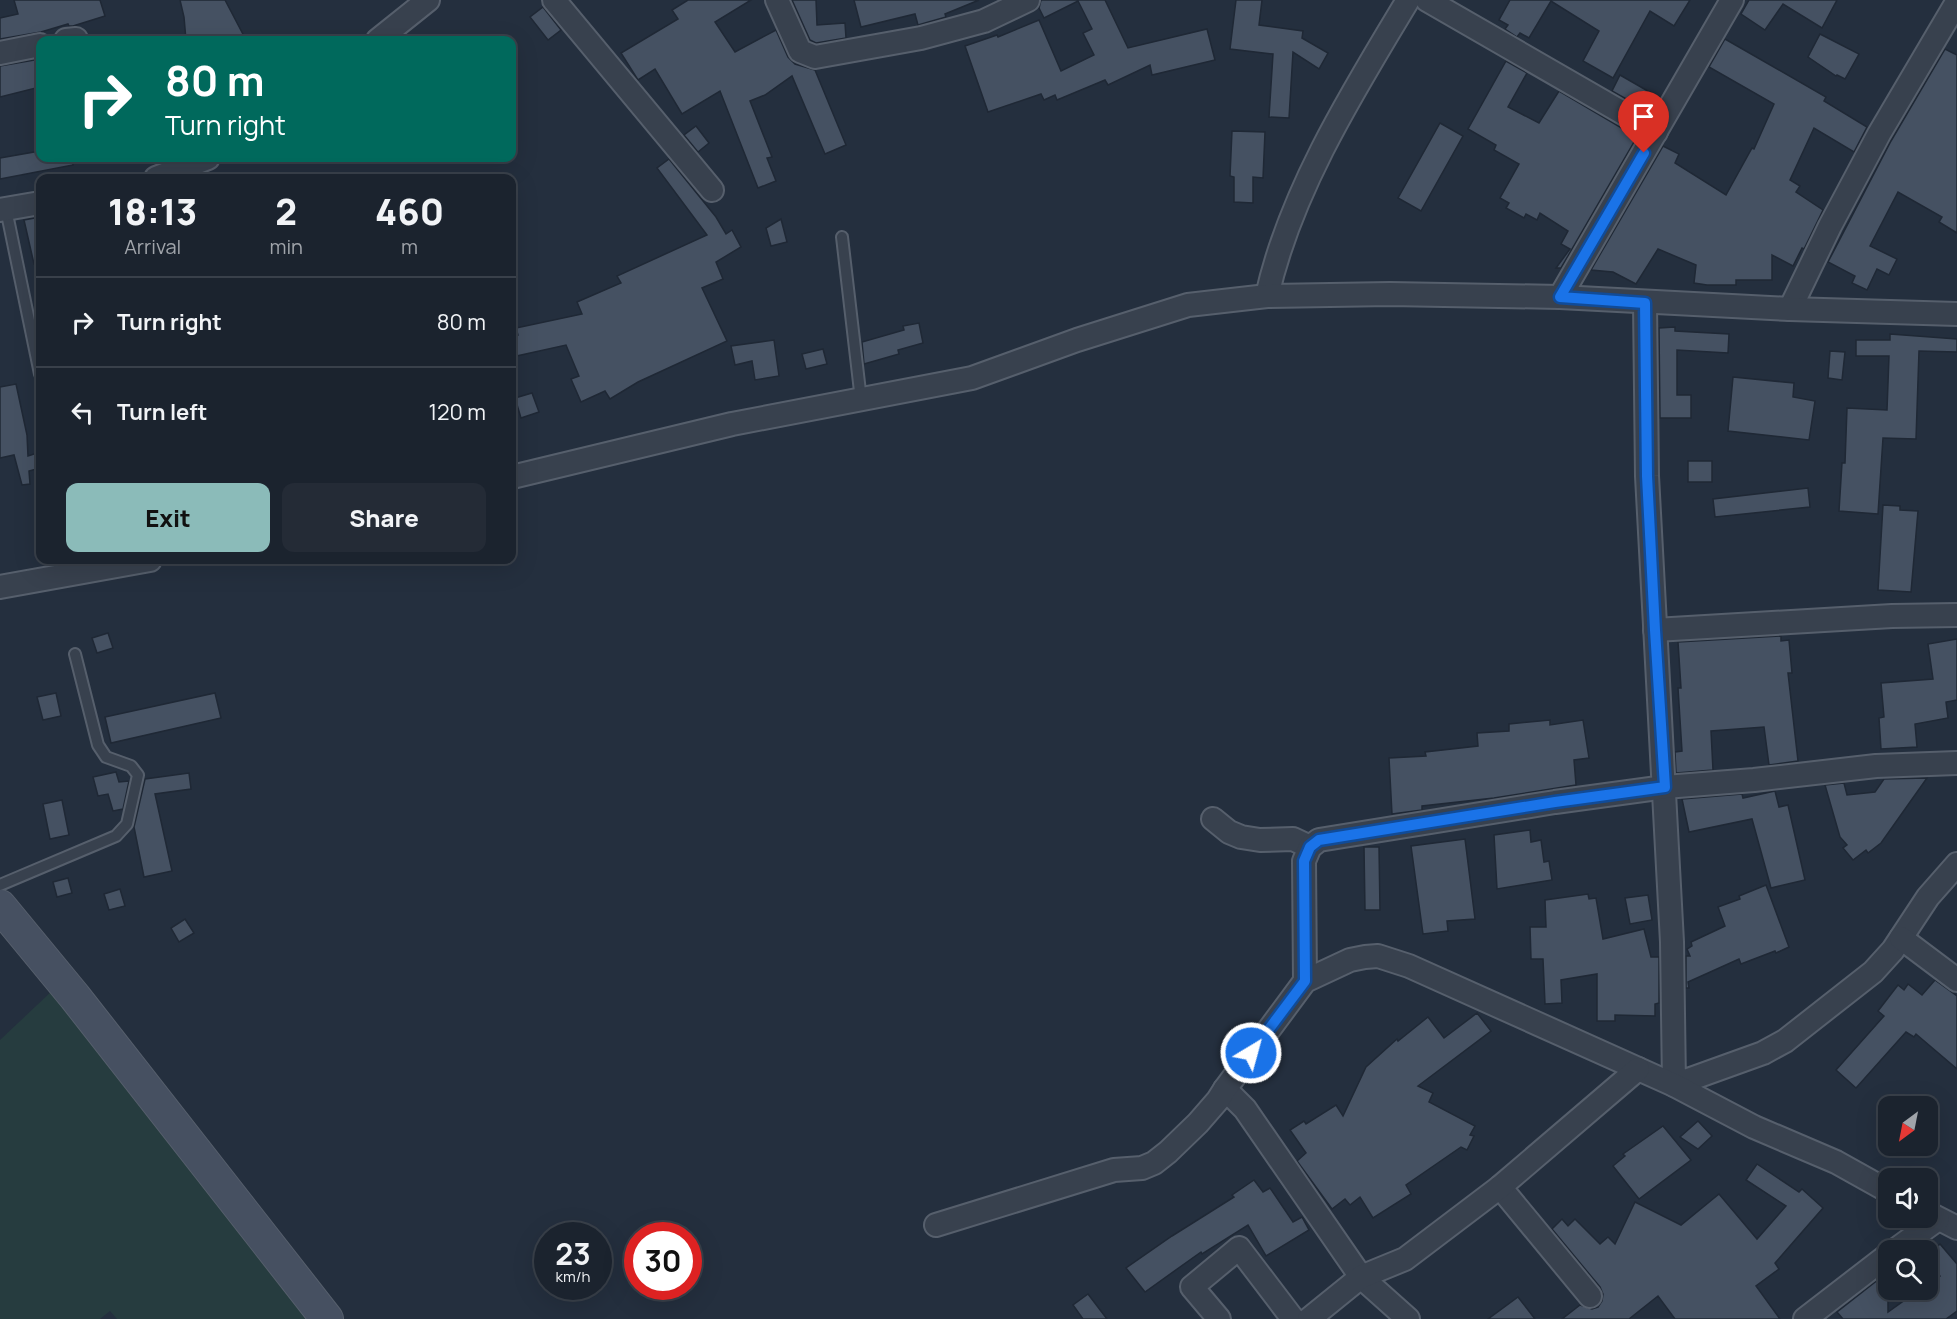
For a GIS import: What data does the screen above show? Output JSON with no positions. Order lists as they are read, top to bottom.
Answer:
{
  "north": "bottom left",
  "page": {
    "turn": ["80 m", "Turn right"],
    "eta": [
      "18:13",
      "Arrival",
      "2",
      "min",
      "460",
      "m"
    ],
    "list": [
      {
        "name": "Turn right",
        "value": "80 m"
      },
      {
        "name": "Turn left",
        "value": "120 m"
      }
    ],
    "buttons": ["Exit", "Share"],
    "speed": "23 km/h",
    "limit": "30"
  }
}
